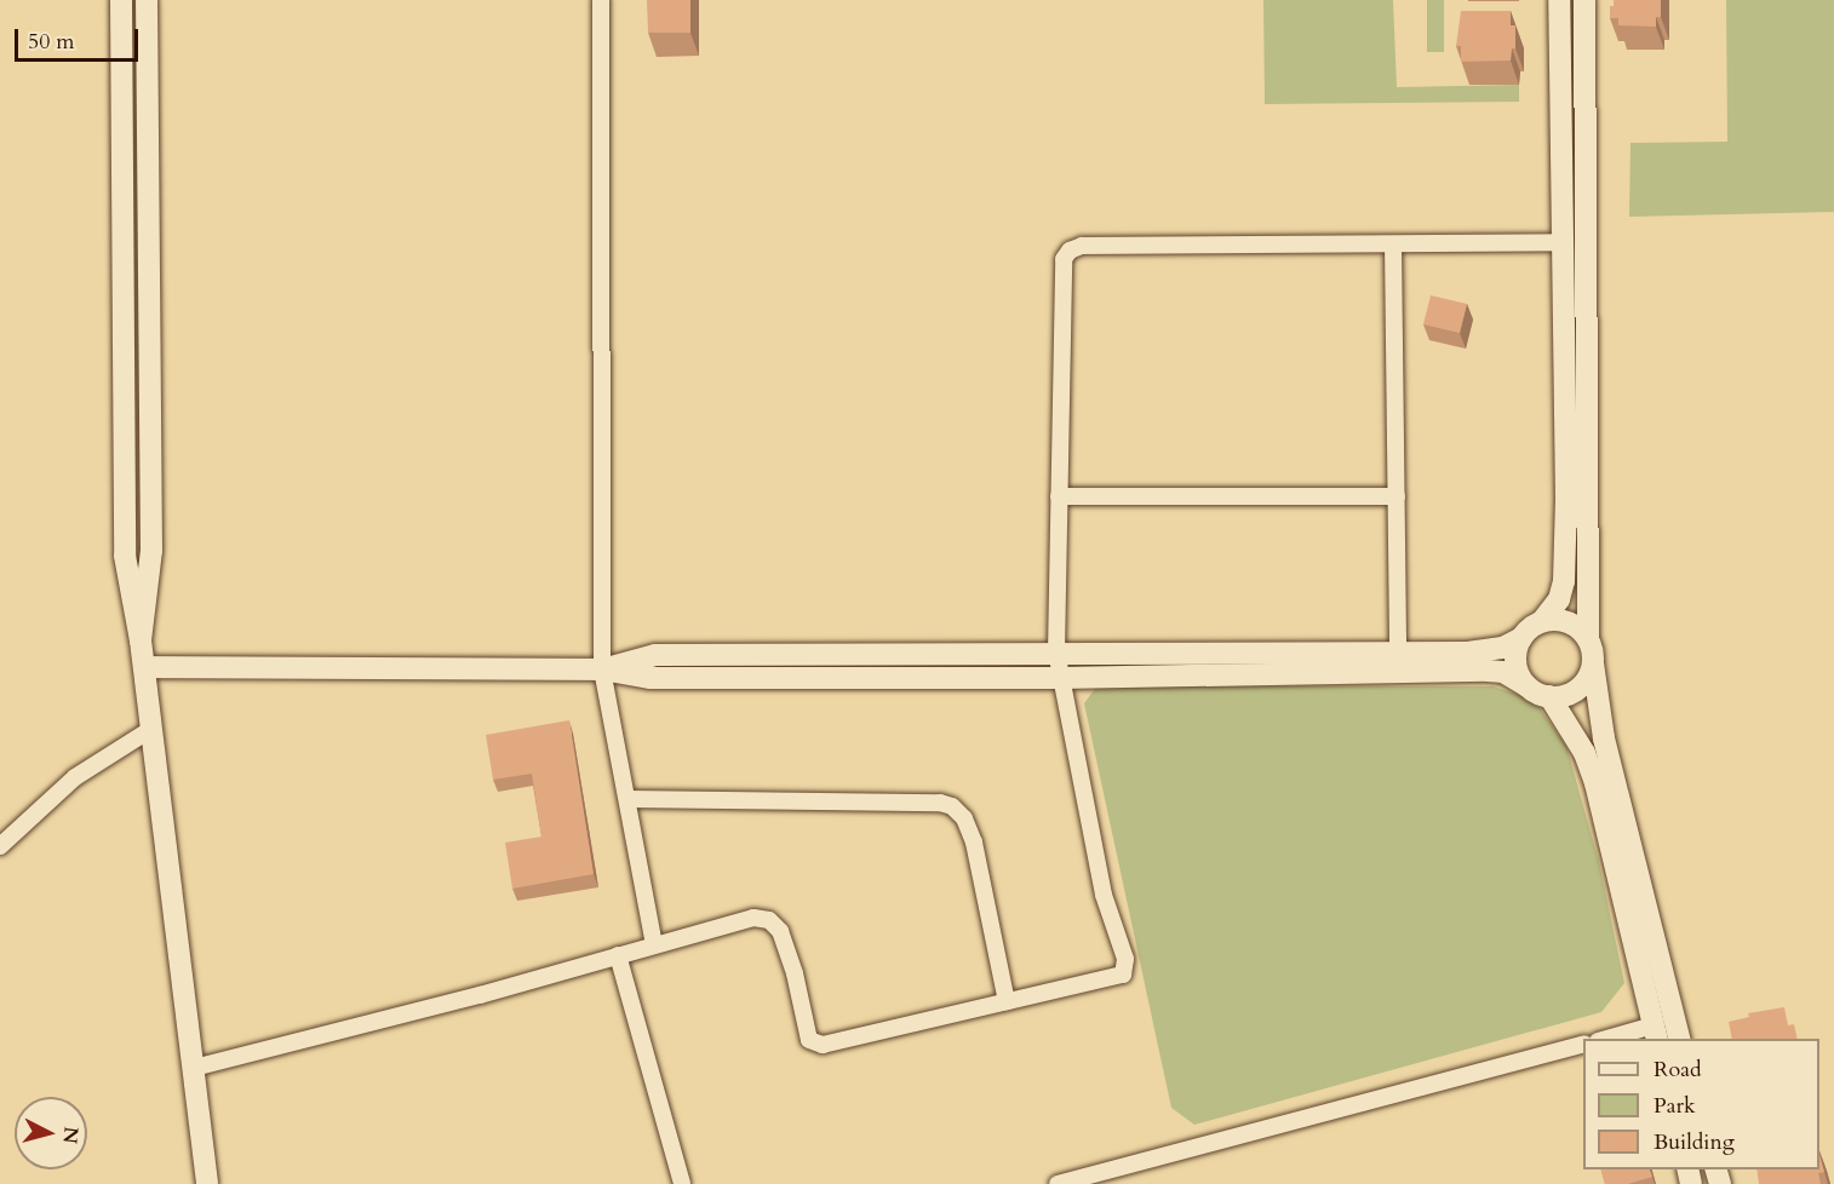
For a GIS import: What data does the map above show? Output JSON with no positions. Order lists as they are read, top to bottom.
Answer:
{
  "legend": ["Road", "Park", "Building"],
  "scale_bar": "50 m",
  "north": "right"
}
